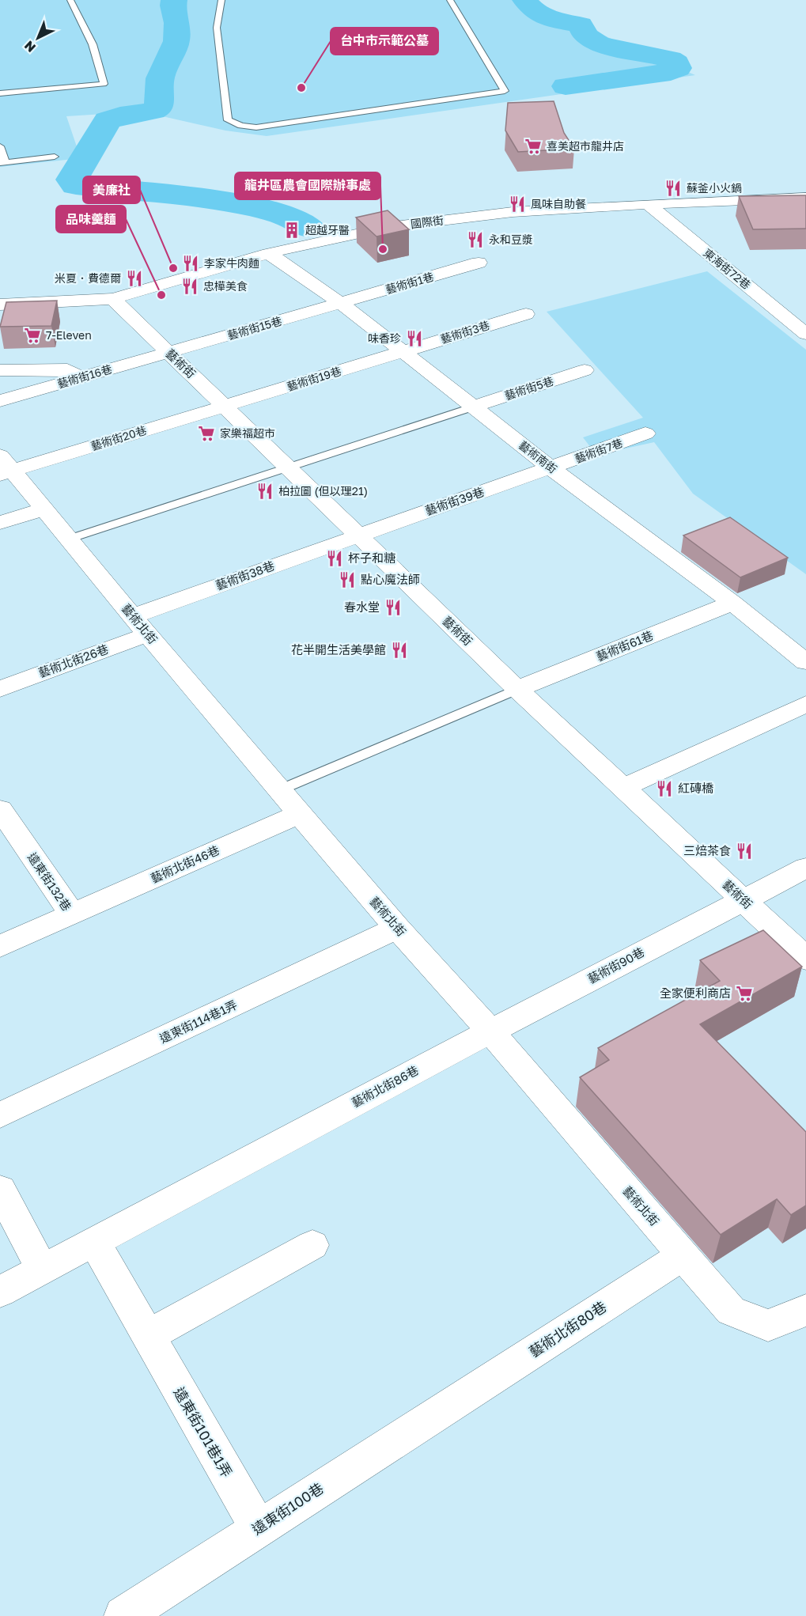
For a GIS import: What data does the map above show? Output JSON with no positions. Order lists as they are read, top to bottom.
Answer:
{
  "streets": {
    "street": [
      "國際街",
      "東海街72巷",
      "藝術街1巷",
      "藝術街15巷",
      "藝術街3巷",
      "藝術街",
      "藝術街16巷",
      "藝術街19巷",
      "藝術街5巷",
      "藝術街20巷",
      "藝術街7巷",
      "藝術南街",
      "藝術街39巷",
      "藝術街38巷",
      "藝術北街",
      "藝術街61巷",
      "藝術北街26巷",
      "藝術北街46巷",
      "遠東街132巷",
      "藝術街90巷",
      "遠東街114巷1弄",
      "藝術北街86巷",
      "藝術北街80巷",
      "遠東街101巷1弄",
      "遠東街100巷"
    ]
  },
  "crossings": [
    ["國際街", "東海街72巷"],
    ["國際街", "藝術街"],
    ["國際街", "藝術南街"],
    ["藝術街1巷", "藝術街15巷"],
    ["藝術街1巷", "藝術南街"],
    ["藝術街15巷", "藝術街"],
    ["藝術街15巷", "藝術街16巷"],
    ["藝術街15巷", "藝術南街"],
    ["藝術街3巷", "藝術街19巷"],
    ["藝術街3巷", "藝術南街"],
    ["藝術街", "藝術街16巷"],
    ["藝術街", "藝術街19巷"],
    ["藝術街", "藝術街20巷"],
    ["藝術街", "藝術街39巷"],
    ["藝術街", "藝術街38巷"],
    ["藝術街", "藝術街61巷"],
    ["藝術街", "藝術街90巷"],
    ["藝術街19巷", "藝術街20巷"],
    ["藝術街19巷", "藝術南街"],
    ["藝術街5巷", "藝術南街"],
    ["藝術街20巷", "藝術北街"],
    ["藝術街7巷", "藝術南街"],
    ["藝術街7巷", "藝術街39巷"],
    ["藝術南街", "藝術街39巷"],
    ["藝術南街", "藝術街61巷"],
    ["藝術街39巷", "藝術街38巷"],
    ["藝術街38巷", "藝術北街"],
    ["藝術街38巷", "藝術北街26巷"],
    ["藝術北街", "藝術北街26巷"],
    ["藝術北街", "藝術北街46巷"],
    ["藝術北街", "藝術街90巷"],
    ["藝術北街", "遠東街114巷1弄"],
    ["藝術北街", "藝術北街86巷"],
    ["藝術北街", "藝術北街80巷"],
    ["藝術北街46巷", "遠東街132巷"],
    ["藝術街90巷", "藝術北街86巷"],
    ["藝術北街86巷", "遠東街101巷1弄"],
    ["藝術北街80巷", "遠東街100巷"],
    ["遠東街101巷1弄", "遠東街100巷"]
  ],
  "places": {
    "other": [
      "台中市示範公墓",
      "龍井區農會國際辦事處",
      "美廉社",
      "品味羹麵"
    ],
    "supermarket": [
      "喜美超市龍井店",
      "7-Eleven",
      "家樂福超市",
      "全家便利商店"
    ],
    "restaurant": [
      "蘇釜小火鍋",
      "風味自助餐",
      "永和豆漿",
      "李家牛肉麵",
      "米夏．費德爾",
      "忠樺美食",
      "味香珍",
      "柏拉圖 (但以理21)",
      "杯子和糖",
      "點心魔法師",
      "春水堂",
      "花半開生活美學館",
      "紅磚橋",
      "三焙茶食"
    ],
    "building": ["超越牙醫"]
  },
  "north": "bottom left"
}
